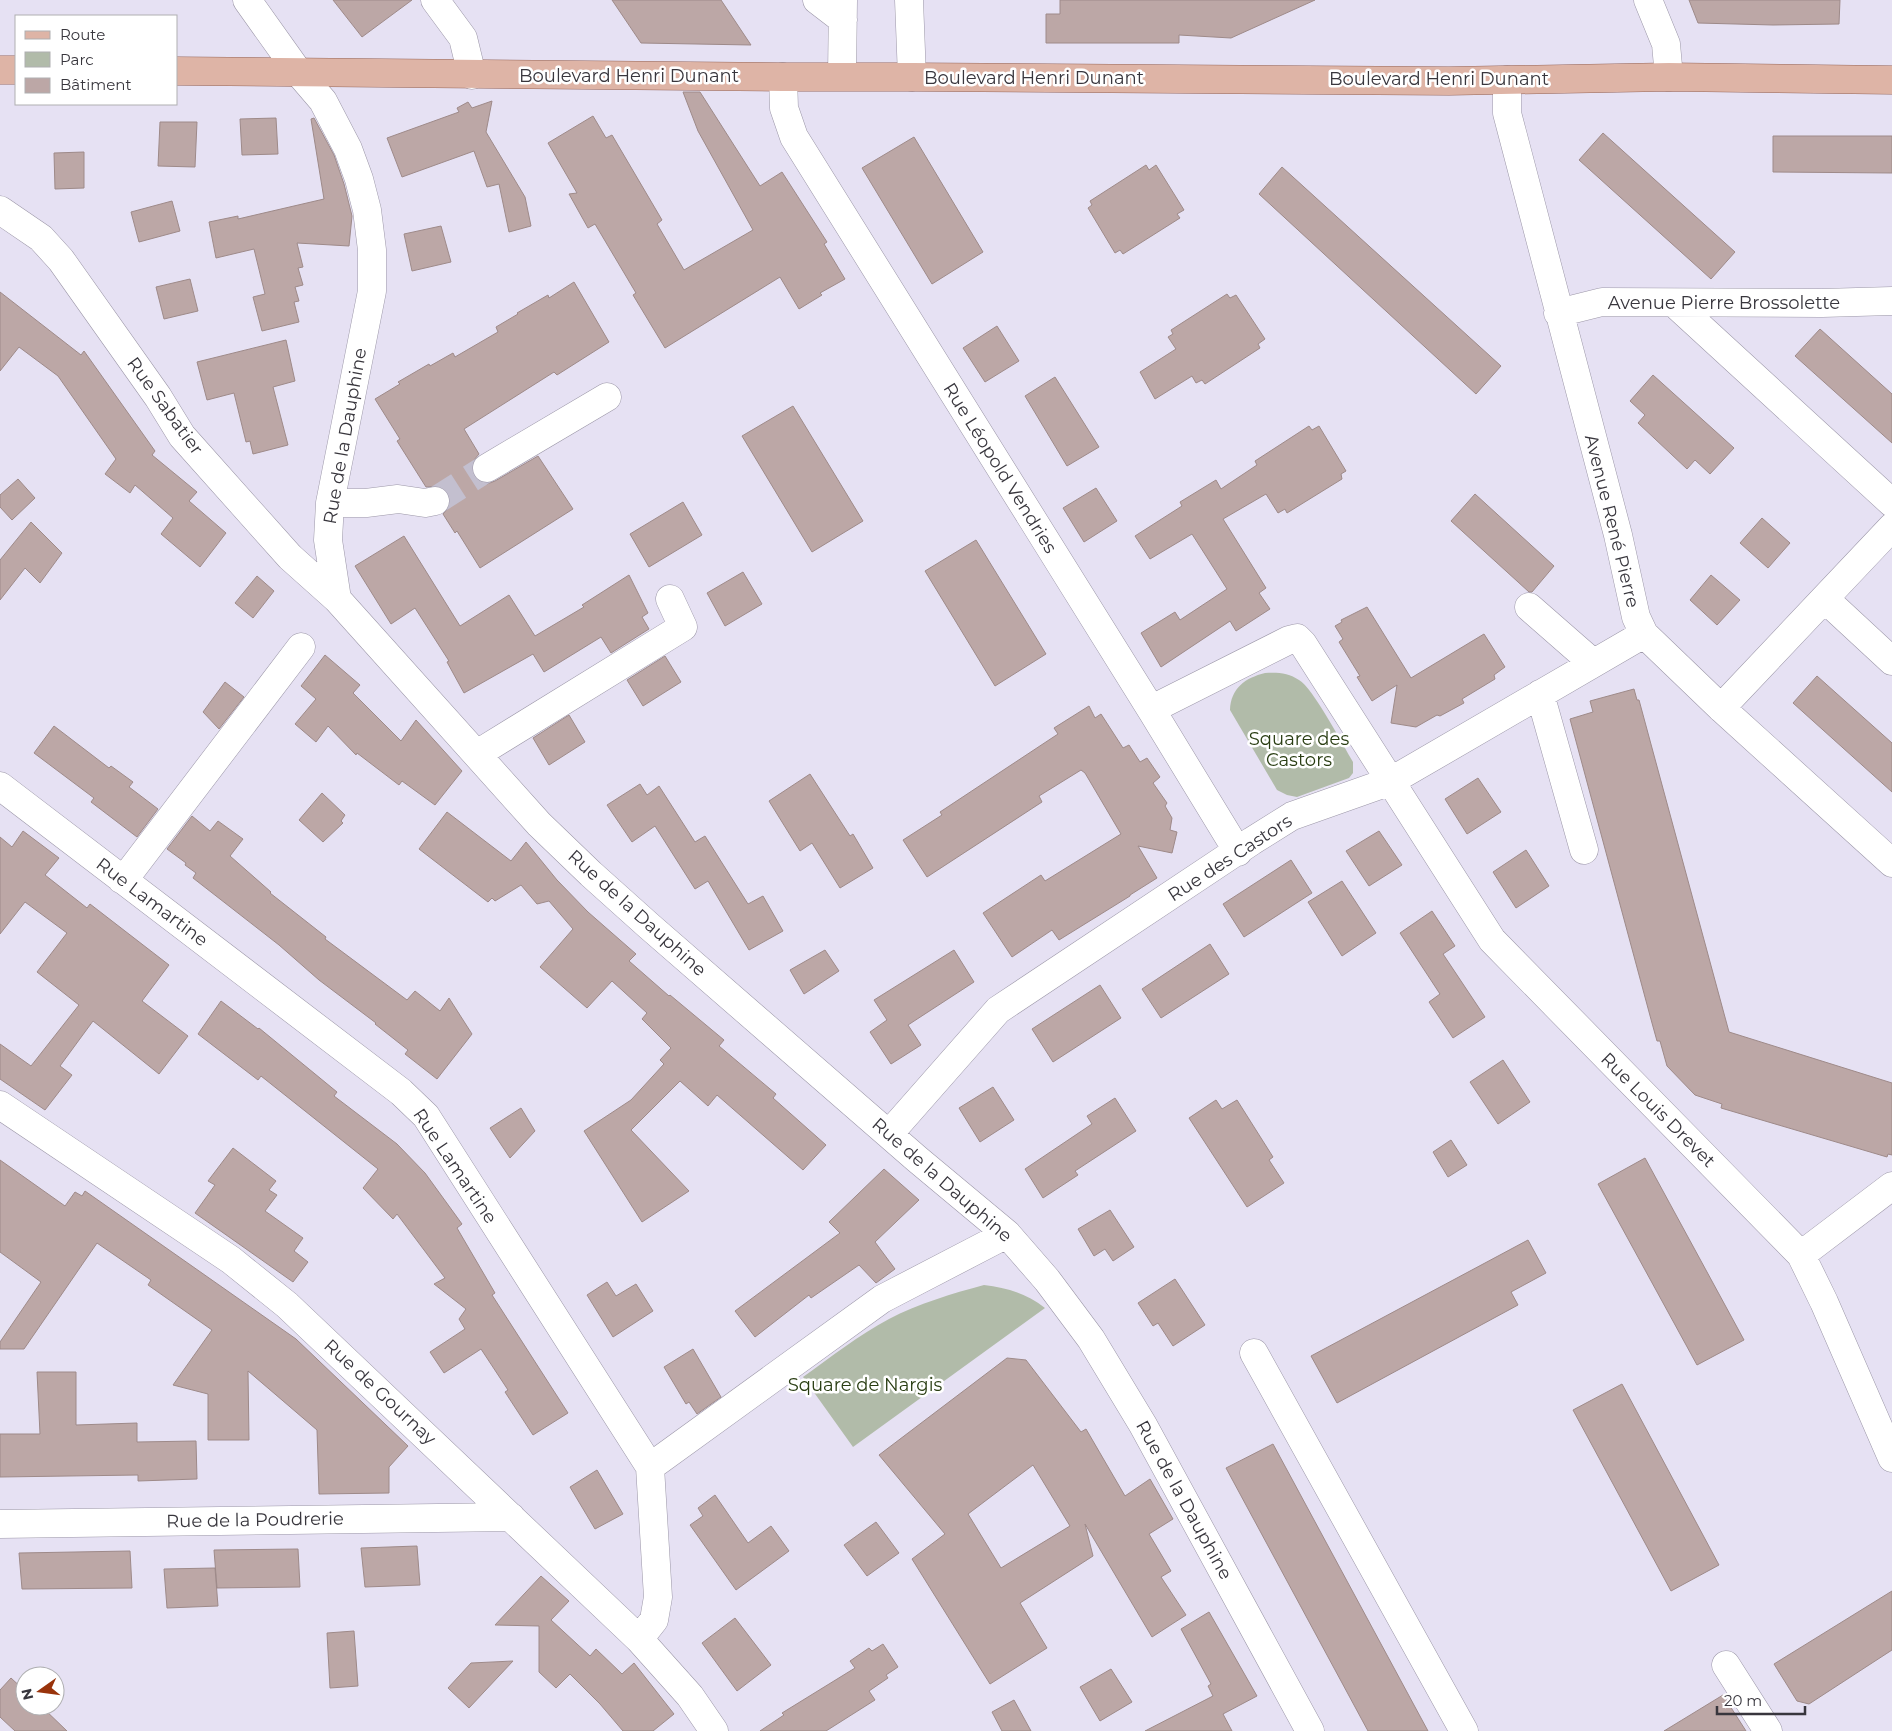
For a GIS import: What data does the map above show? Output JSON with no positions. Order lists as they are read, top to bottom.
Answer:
{
  "streets": {
    "main road": ["Boulevard Henri Dunant"],
    "street": [
      "Avenue Pierre Brossolette",
      "Rue Sabatier",
      "Rue de la Dauphine",
      "Rue Léopold Vendries",
      "Avenue René Pierre",
      "Rue des Castors",
      "Rue Lamartine",
      "Rue Louis Drevet",
      "Rue de Gournay",
      "Rue de la Poudrerie"
    ]
  },
  "crossings": [
    ["Boulevard Henri Dunant", "Rue de la Dauphine"],
    ["Boulevard Henri Dunant", "Rue Léopold Vendries"],
    ["Boulevard Henri Dunant", "Avenue René Pierre"],
    ["Avenue Pierre Brossolette", "Avenue René Pierre"],
    ["Rue Sabatier", "Rue de la Dauphine"],
    ["Rue de la Dauphine", "Rue des Castors"],
    ["Rue Léopold Vendries", "Rue des Castors"],
    ["Rue Léopold Vendries", "Rue Louis Drevet"],
    ["Avenue René Pierre", "Rue des Castors"],
    ["Rue des Castors", "Rue Louis Drevet"],
    ["Rue Lamartine", "Rue de Gournay"],
    ["Rue de Gournay", "Rue de la Poudrerie"]
  ],
  "parks": ["Square des Castors", "Square de Nargis"],
  "legend": ["Route", "Parc", "Bâtiment"],
  "scale_bar": "20 m",
  "north": "left"
}
